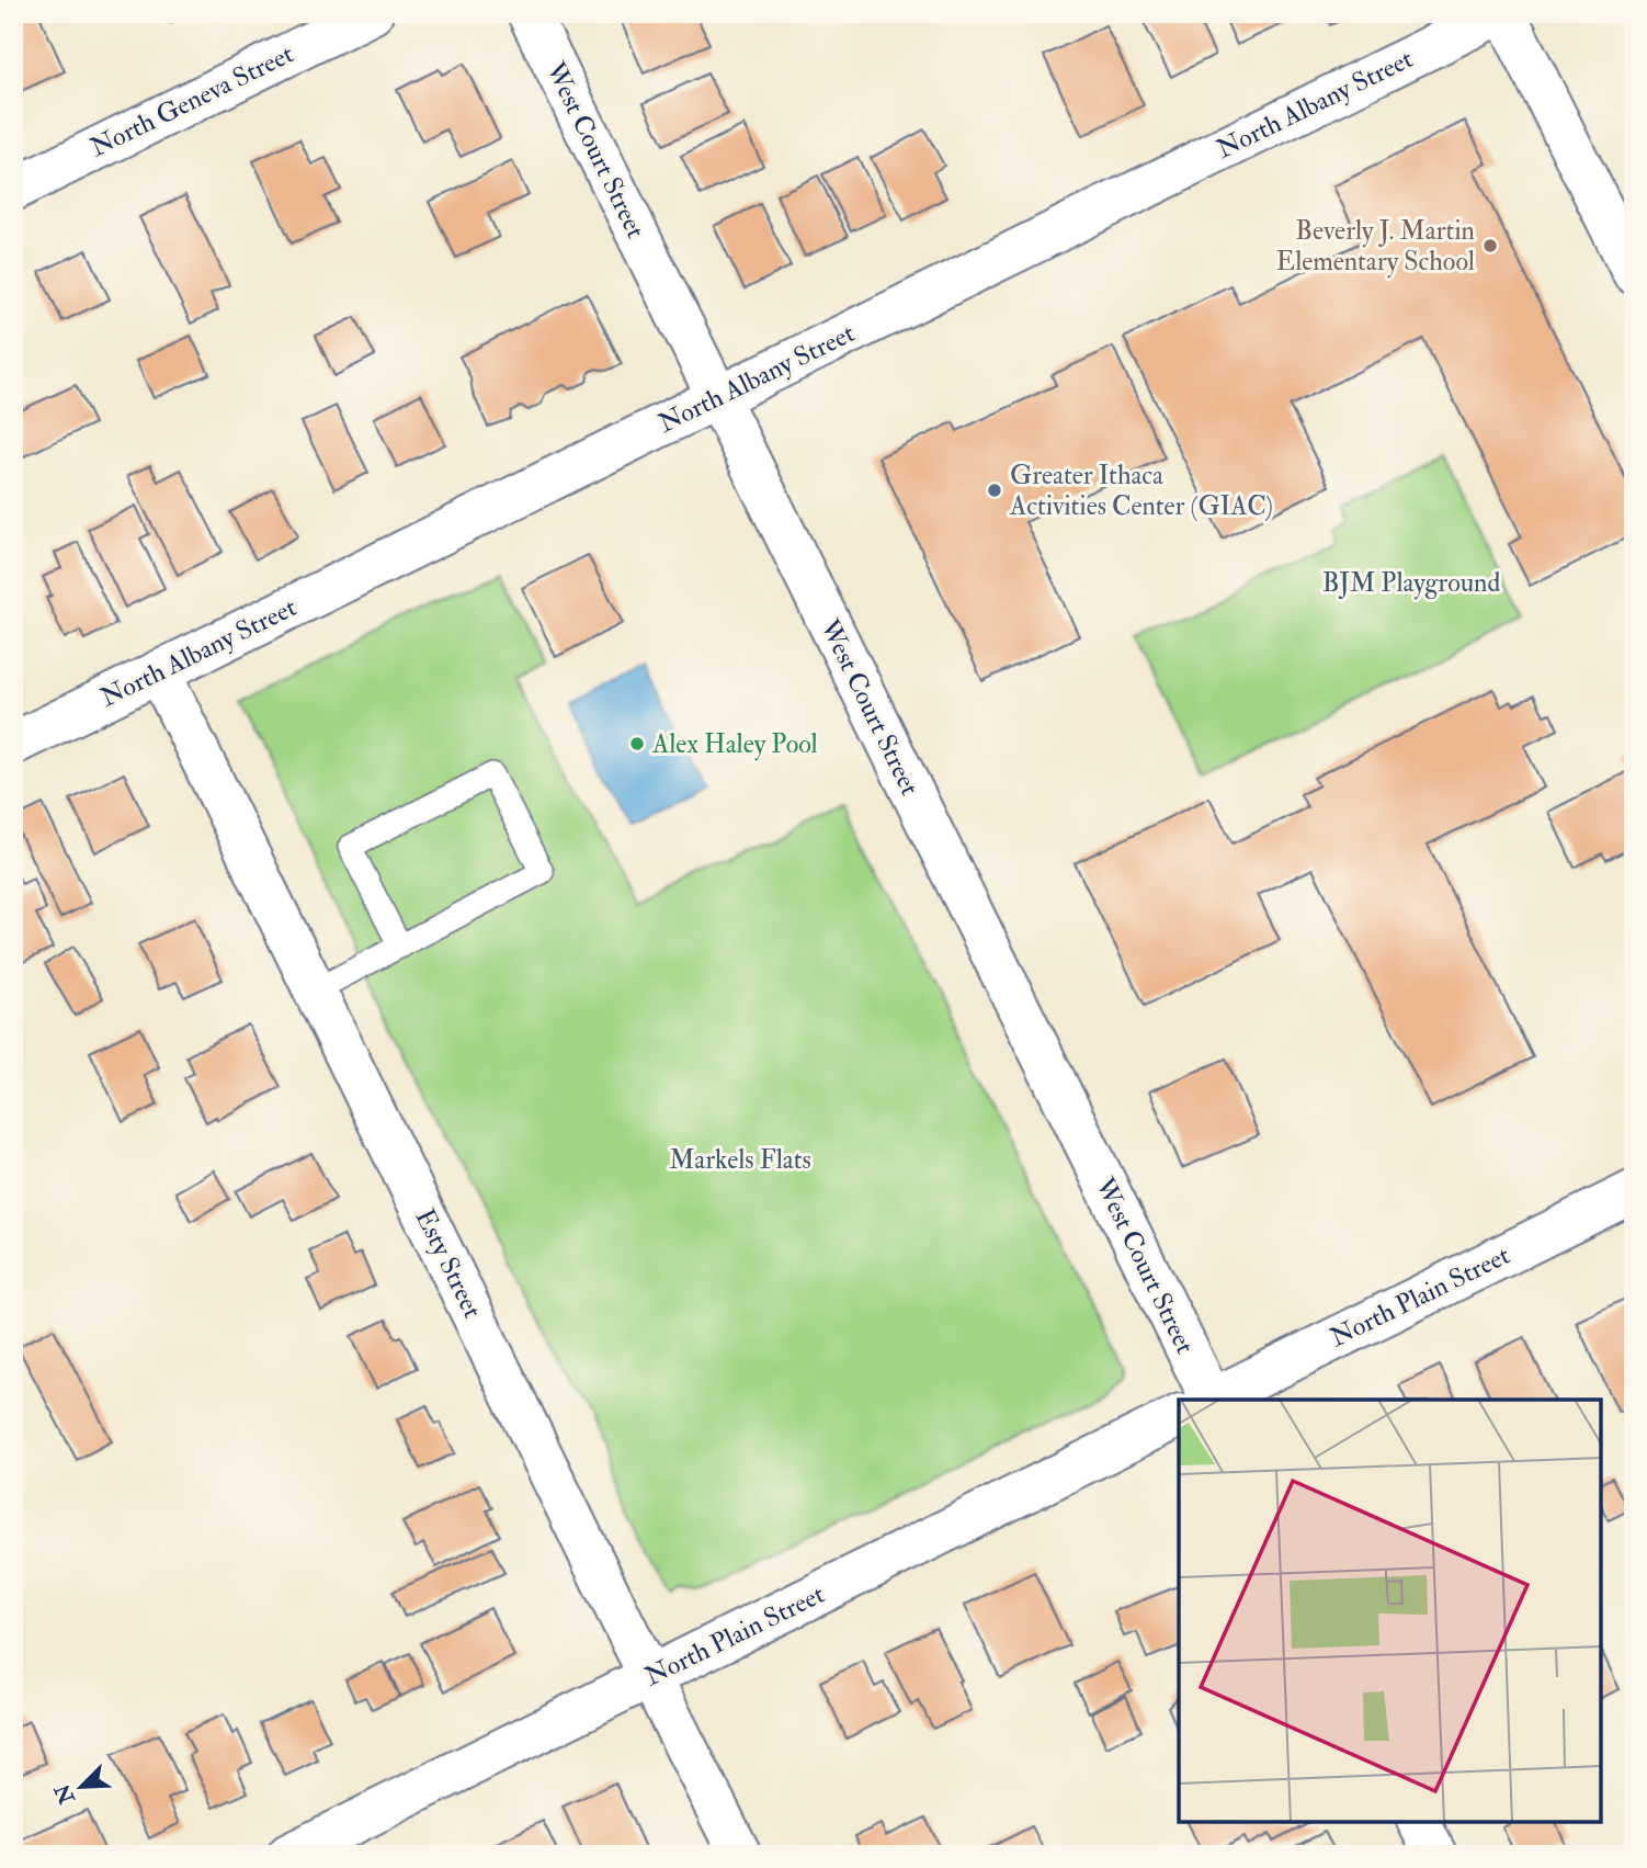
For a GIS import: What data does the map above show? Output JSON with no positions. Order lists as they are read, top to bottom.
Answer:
{
  "streets": {
    "street": [
      "North Geneva Street",
      "North Albany Street",
      "West Court Street",
      "Esty Street",
      "North Plain Street"
    ]
  },
  "crossings": [
    ["North Albany Street", "West Court Street"],
    ["North Albany Street", "Esty Street"],
    ["Esty Street", "North Plain Street"]
  ],
  "parks": ["BJM Playground", "Markels Flats"],
  "places": ["Beverly J. Martin Elementary School", "Greater Ithaca Activities Center (GIAC)", "Alex Haley Pool"],
  "north": "bottom left"
}
